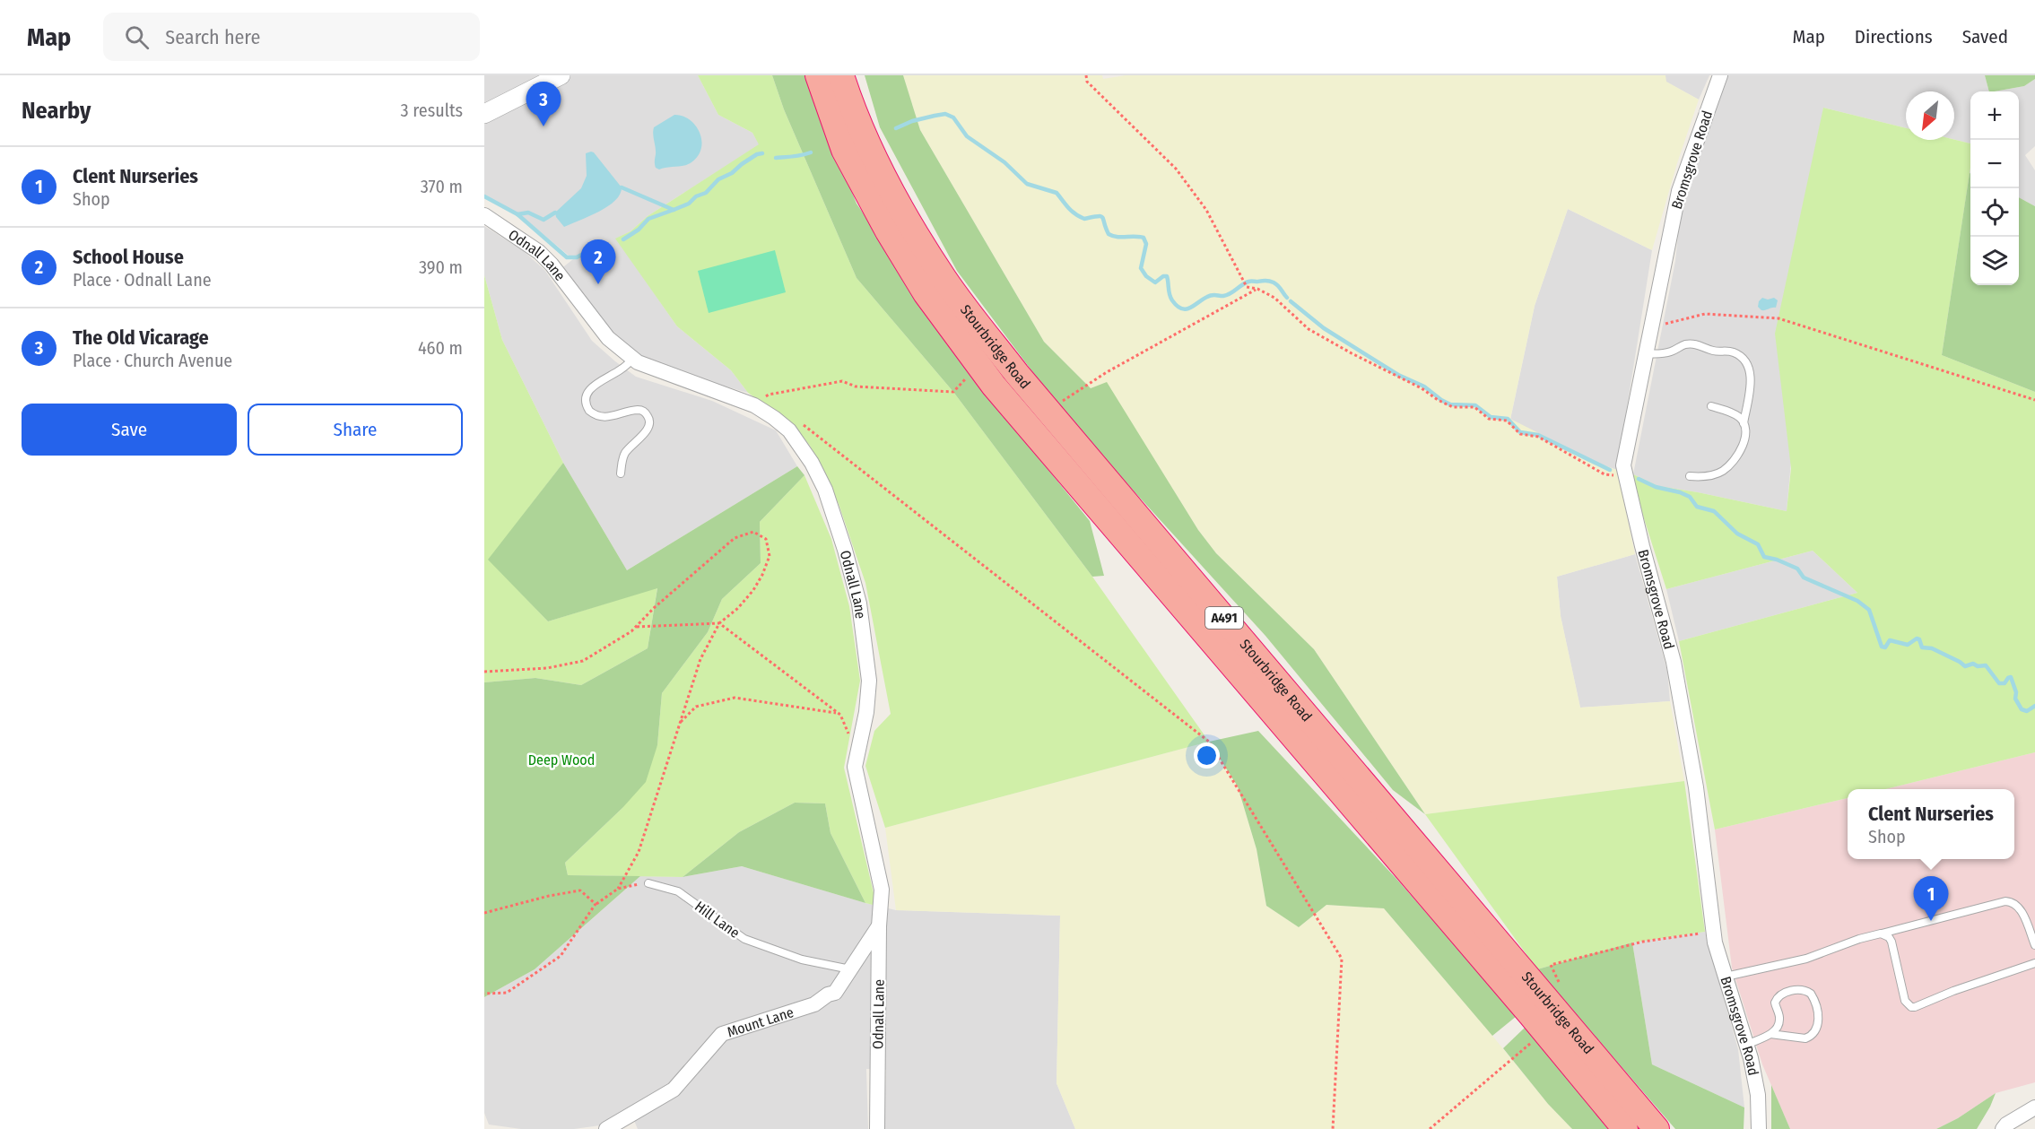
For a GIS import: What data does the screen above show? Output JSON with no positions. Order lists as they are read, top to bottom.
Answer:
{
  "streets": {
    "highway": ["Stourbridge Road", "A491"],
    "street": ["Bromsgrove Road", "Odnall Lane", "Mount Lane"],
    "lane": ["Hill Lane"]
  },
  "crossings": [
    ["Odnall Lane", "Mount Lane"],
    ["Hill Lane", "Mount Lane"]
  ],
  "parks": ["Deep Wood"],
  "north": "bottom left",
  "page": {
    "header": "Map",
    "search": "Search here",
    "nav": ["Map", "Directions", "Saved"],
    "heading": ["Nearby", "3 results"],
    "pins": ["3", "2", "1"],
    "map_buttons": ["+", "−"],
    "list": [
      {
        "mark": "1",
        "name": "Clent Nurseries",
        "note": "Shop",
        "value": "370 m"
      },
      {
        "mark": "2",
        "name": "School House",
        "note": "Place · Odnall Lane",
        "value": "390 m"
      },
      {
        "mark": "3",
        "name": "The Old Vicarage",
        "note": "Place · Church Avenue",
        "value": "460 m"
      }
    ],
    "buttons": ["Save", "Share"],
    "popup": ["Clent Nurseries", "Shop"]
  }
}
